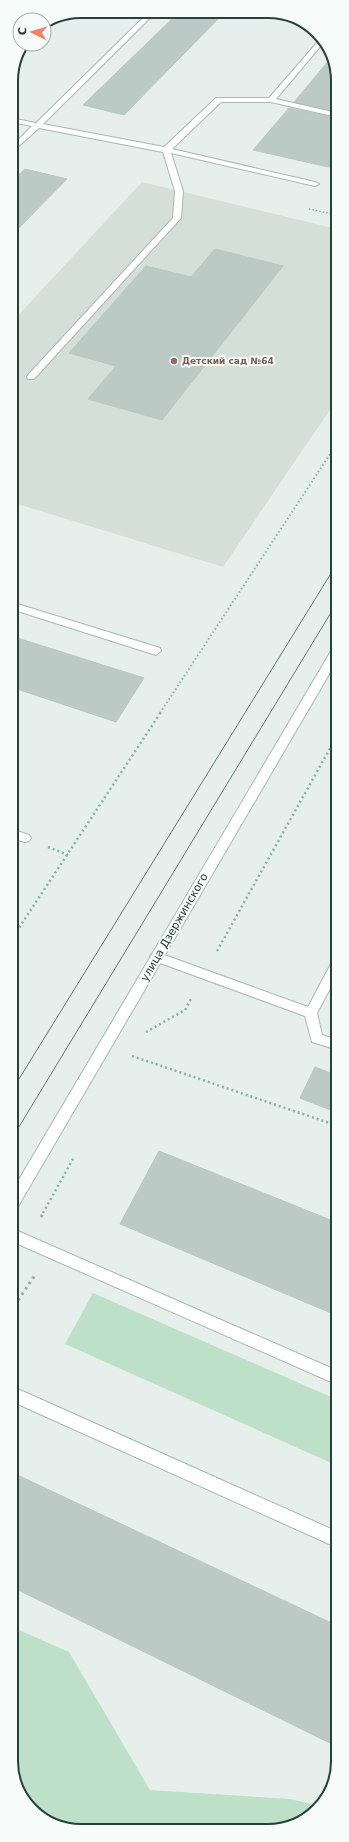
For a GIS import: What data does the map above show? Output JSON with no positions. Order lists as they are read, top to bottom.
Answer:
{
  "streets": {
    "main road": ["улица Дзержинского"]
  },
  "places": ["Детский сад №64"],
  "north": "left"
}
